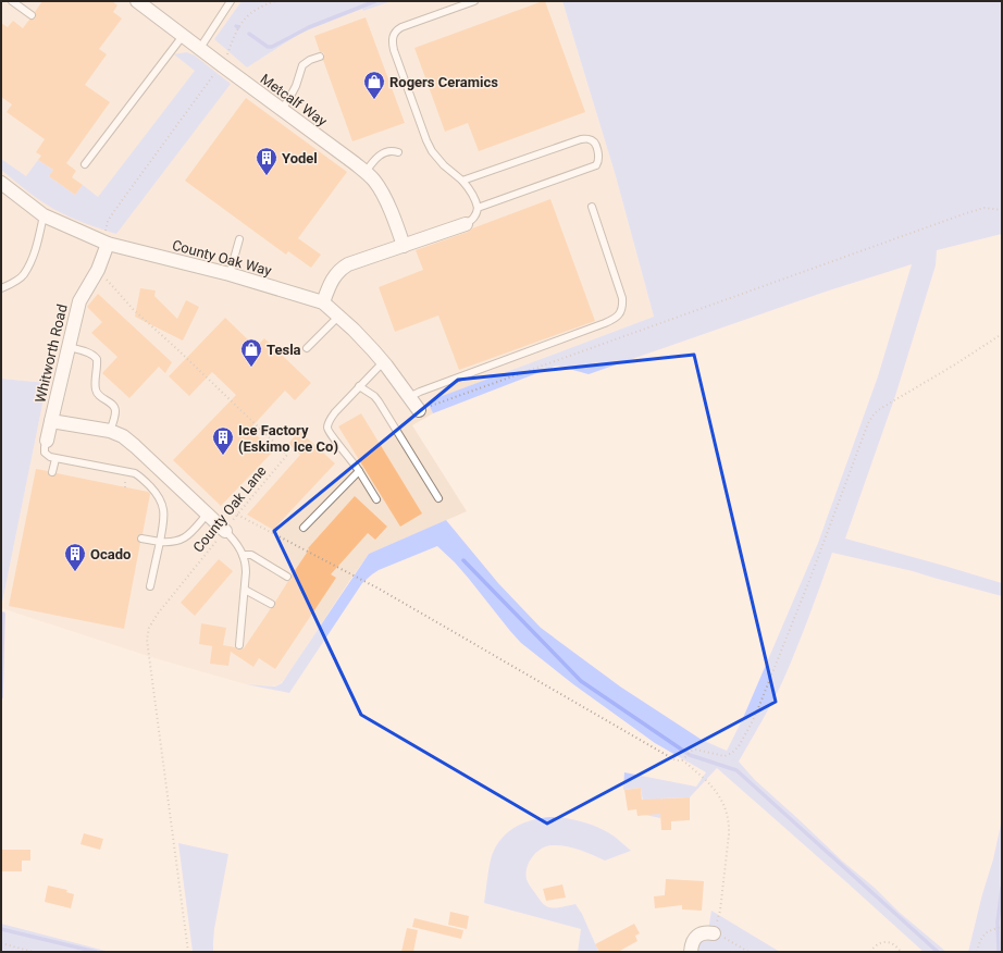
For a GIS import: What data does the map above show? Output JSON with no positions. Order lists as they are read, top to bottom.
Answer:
{
  "streets": {
    "street": ["Metcalf Way", "County Oak Way", "Whitworth Road"],
    "path": ["County Oak Lane"]
  },
  "crossings": [
    ["County Oak Way", "Whitworth Road"],
    ["Whitworth Road", "County Oak Lane"]
  ],
  "places": {
    "shop": ["Rogers Ceramics", "Tesla"],
    "building": ["Yodel", "Ice Factory (Eskimo Ice Co)", "Ocado"]
  }
}
